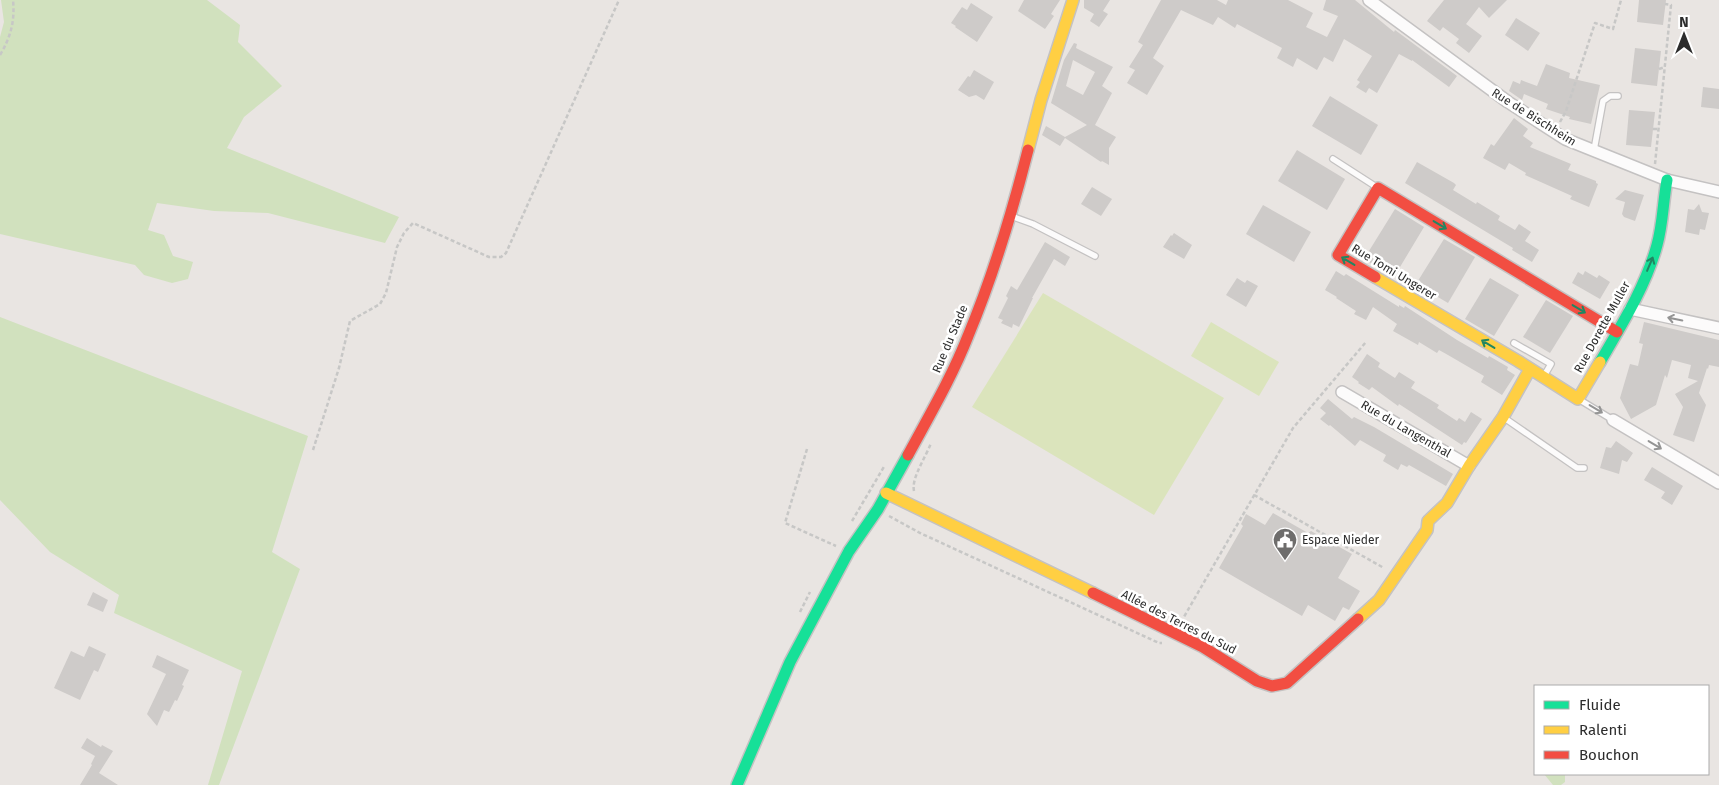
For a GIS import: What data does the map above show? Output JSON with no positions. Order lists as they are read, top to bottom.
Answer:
{
  "streets": {
    "street": [
      "Rue de Bischheim",
      "Rue Tomi Ungerer",
      "Rue Dorette Muller",
      "Rue du Stade",
      "Rue du Langenthal",
      "Allée des Terres du Sud"
    ]
  },
  "crossings": [
    ["Rue de Bischheim", "Rue Dorette Muller"],
    ["Rue Tomi Ungerer", "Rue Dorette Muller"],
    ["Rue Tomi Ungerer", "Allée des Terres du Sud"],
    ["Rue du Stade", "Allée des Terres du Sud"],
    ["Rue du Langenthal", "Allée des Terres du Sud"]
  ],
  "one_way": ["Rue Dorette Muller"],
  "places": {
    "public building": ["Espace Nieder"]
  },
  "legend": ["Fluide", "Ralenti", "Bouchon"],
  "north": "top"
}
